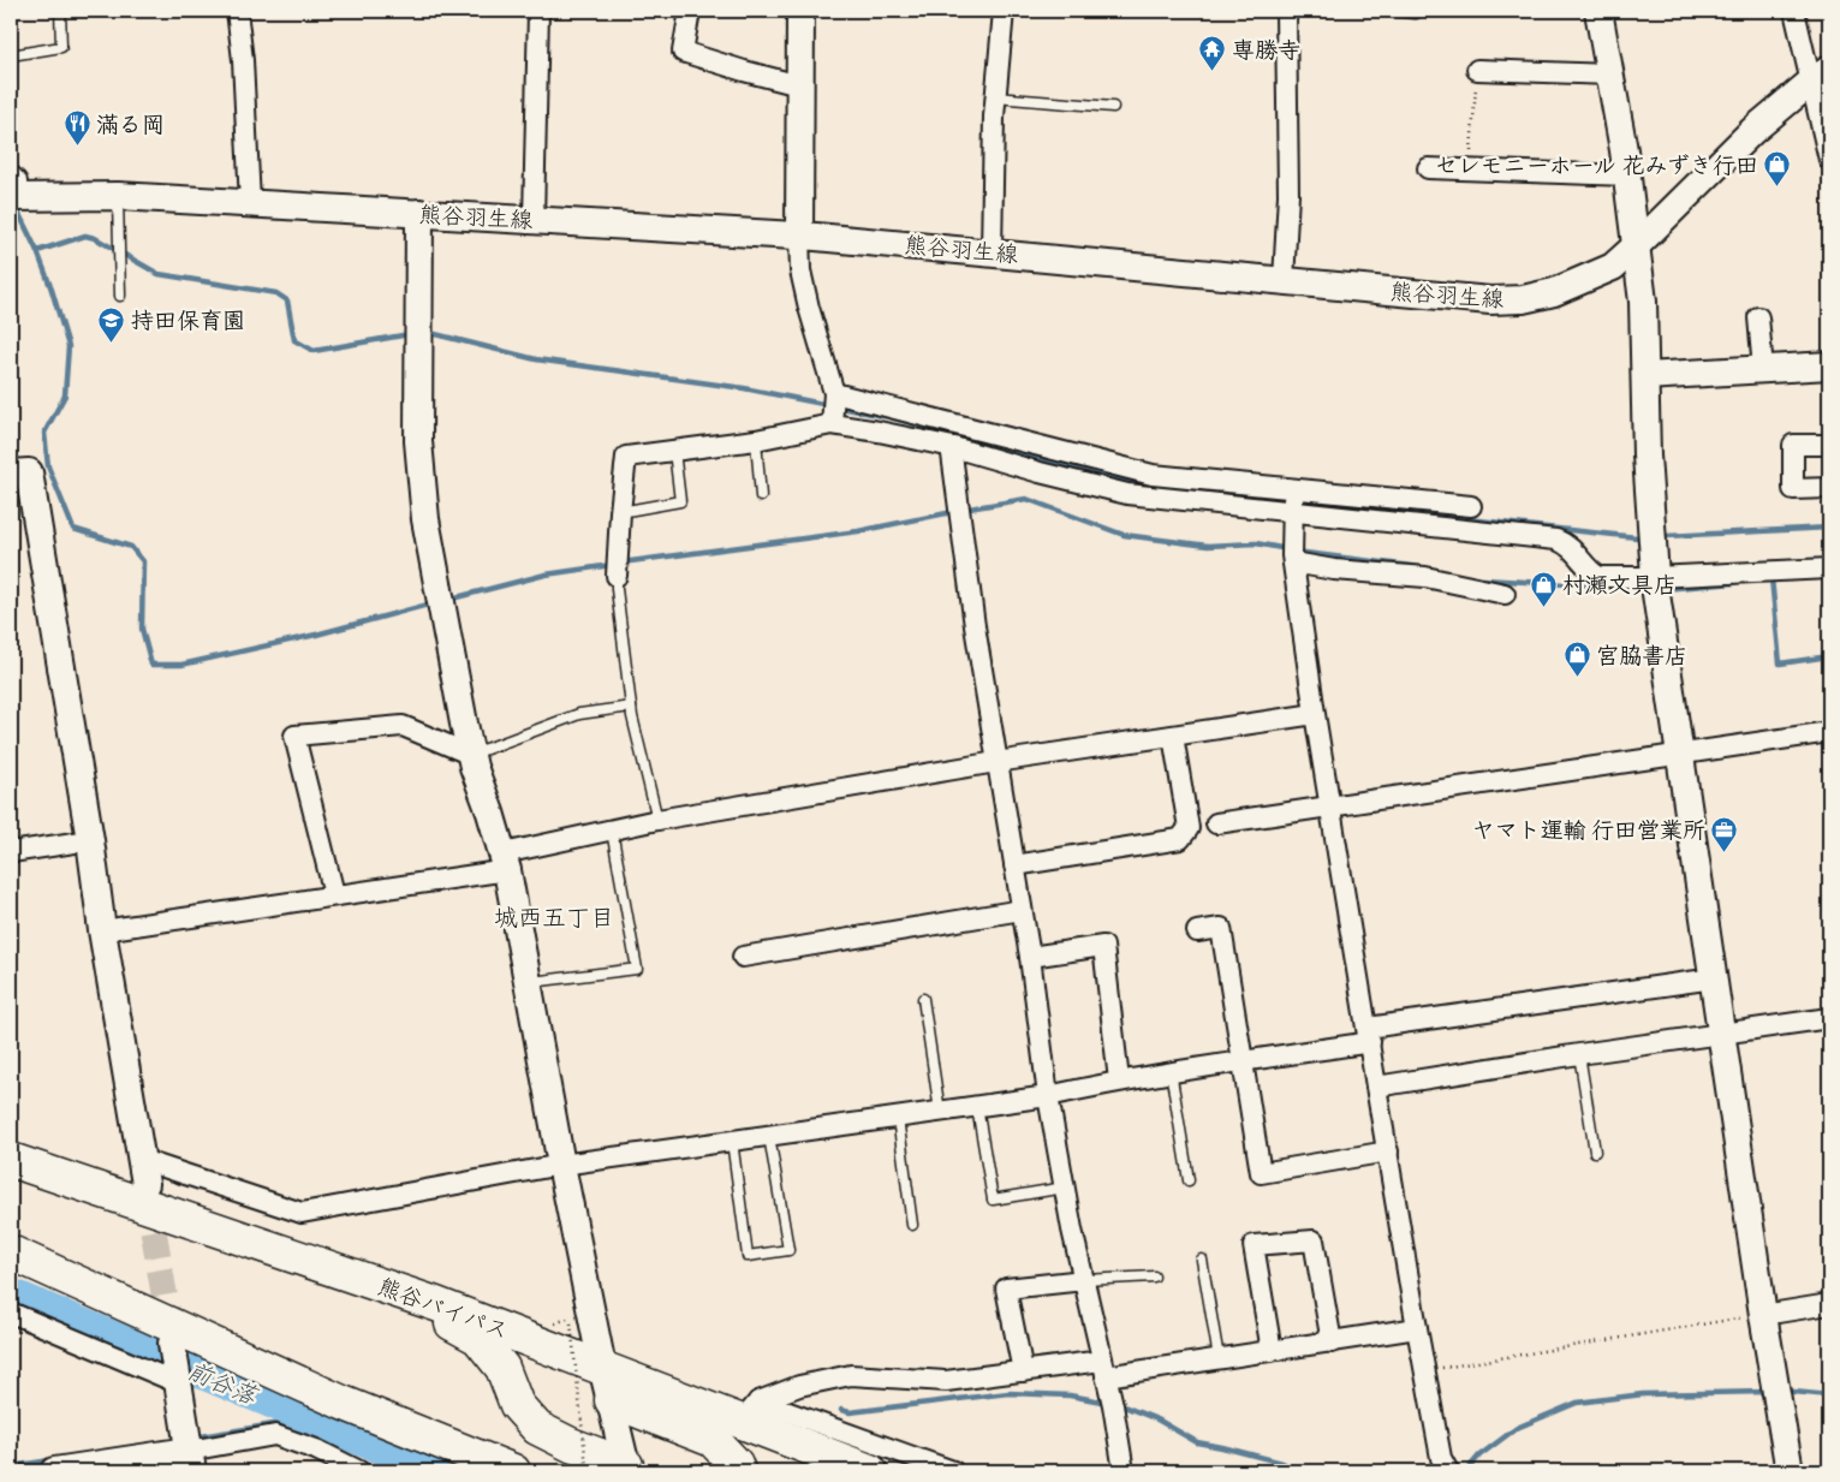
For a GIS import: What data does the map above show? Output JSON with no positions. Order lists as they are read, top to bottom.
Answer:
{
  "streets": {
    "highway": ["熊谷バイパス"],
    "street": ["熊谷羽生線"]
  },
  "districts": ["城西五丁目"],
  "water": ["前谷落"],
  "places": {
    "temple": ["専勝寺"],
    "restaurant": ["滿る岡"],
    "shop": ["セレモニーホール 花みずき行田", "村瀬文具店", "宮脇書店"],
    "school or university": ["持田保育園"],
    "office": ["ヤマト運輸 行田営業所"]
  }
}
